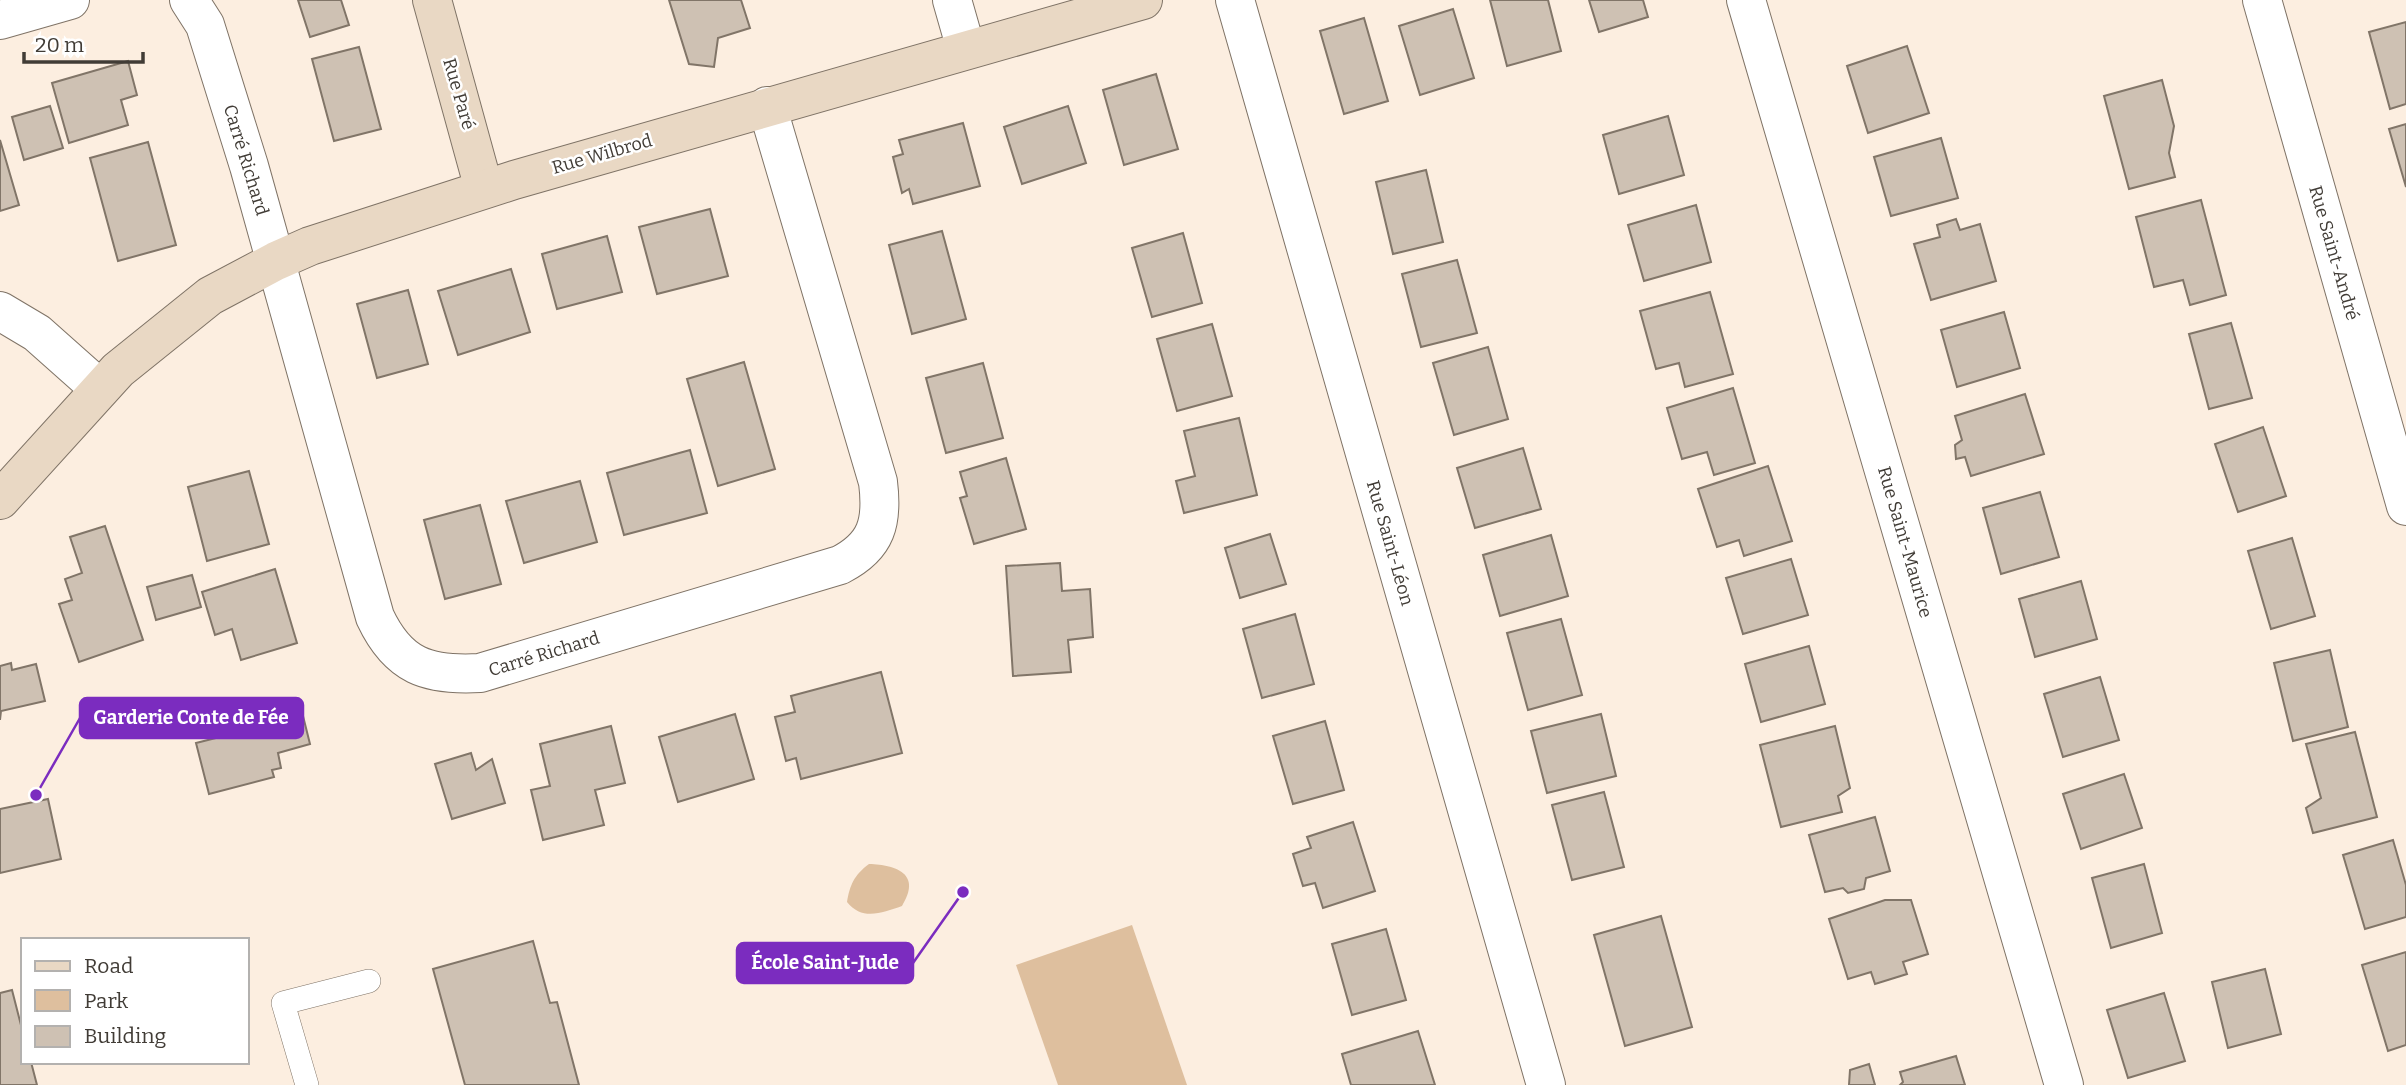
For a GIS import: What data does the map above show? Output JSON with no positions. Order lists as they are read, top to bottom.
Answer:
{
  "streets": {
    "street": [
      "Rue Paré",
      "Rue Wilbrod",
      "Carré Richard",
      "Rue Saint-André",
      "Rue Saint-Maurice",
      "Rue Saint-Léon"
    ]
  },
  "crossings": [
    ["Rue Paré", "Rue Wilbrod"],
    ["Rue Wilbrod", "Carré Richard"]
  ],
  "places": ["Garderie Conte de Fée", "École Saint-Jude"],
  "legend": ["Road", "Park", "Building"],
  "scale_bar": "20 m"
}
